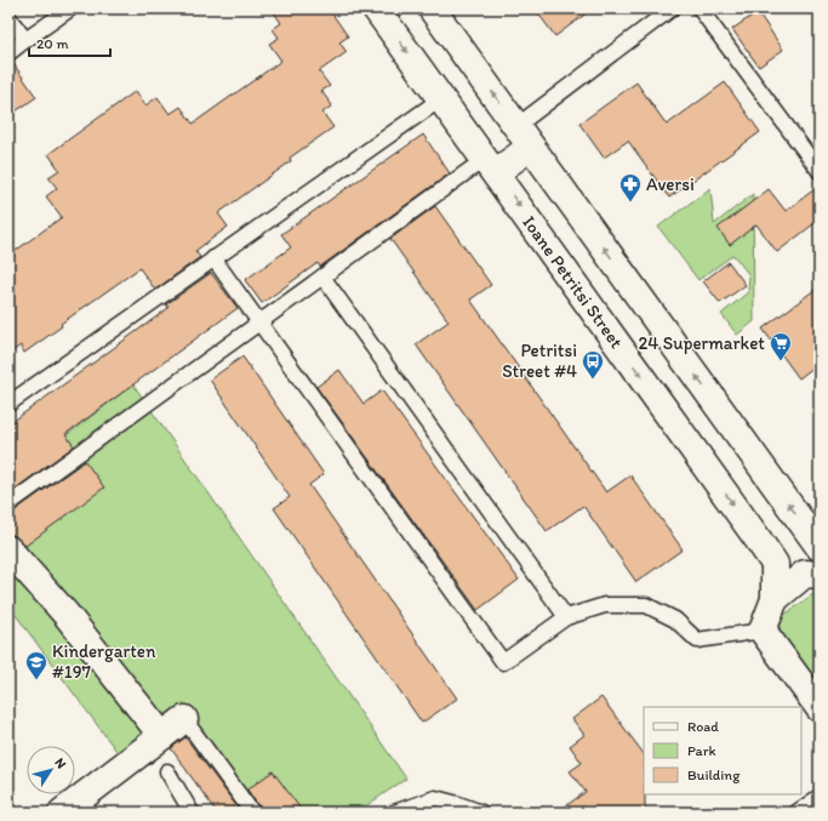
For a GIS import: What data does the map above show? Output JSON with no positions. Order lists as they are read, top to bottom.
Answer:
{
  "streets": {
    "street": ["Ioane Petritsi Street"]
  },
  "places": {
    "pharmacy": ["Aversi"],
    "supermarket": ["24 Supermarket"],
    "bus stop": ["Petritsi Street #4"],
    "school or university": ["Kindergarten #197"]
  },
  "legend": ["Road", "Park", "Building"],
  "scale_bar": "20 m",
  "north": "top right"
}
